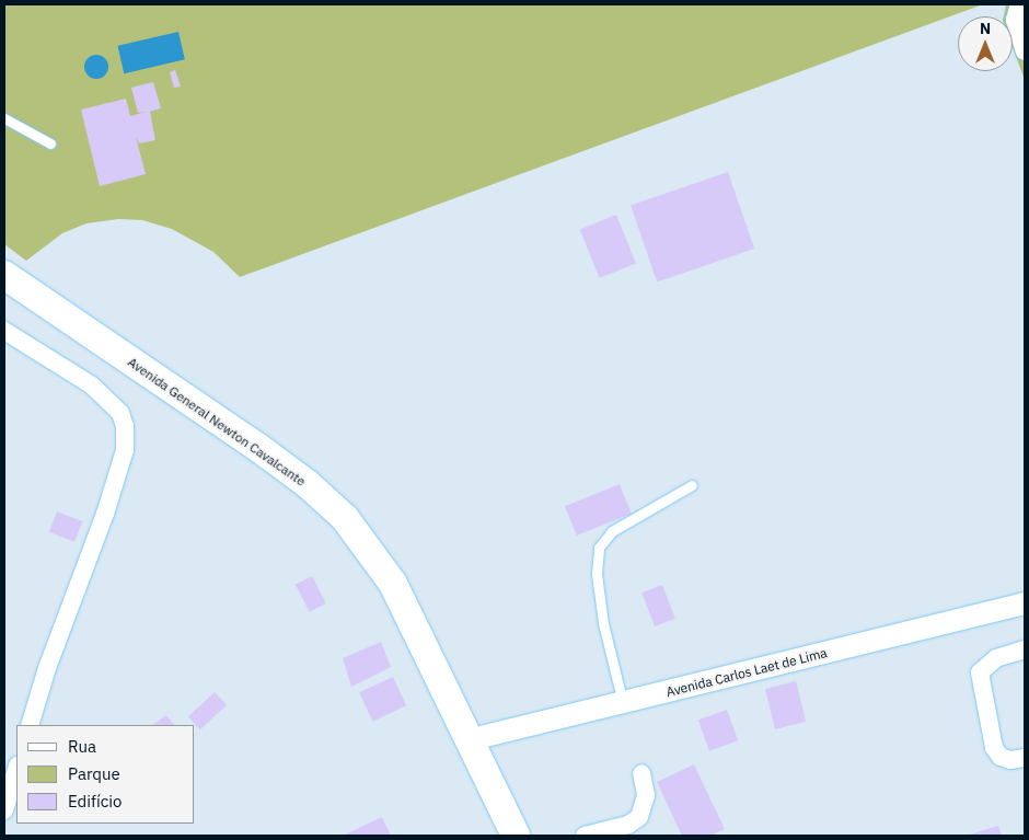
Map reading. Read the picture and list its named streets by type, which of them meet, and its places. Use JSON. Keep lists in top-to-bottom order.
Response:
{
  "streets": {
    "main road": ["Avenida General Newton Cavalcante"],
    "street": ["Avenida Carlos Laet de Lima"]
  },
  "crossings": [
    ["Avenida General Newton Cavalcante", "Avenida Carlos Laet de Lima"]
  ],
  "legend": ["Rua", "Parque", "Edifício"],
  "north": "top"
}
